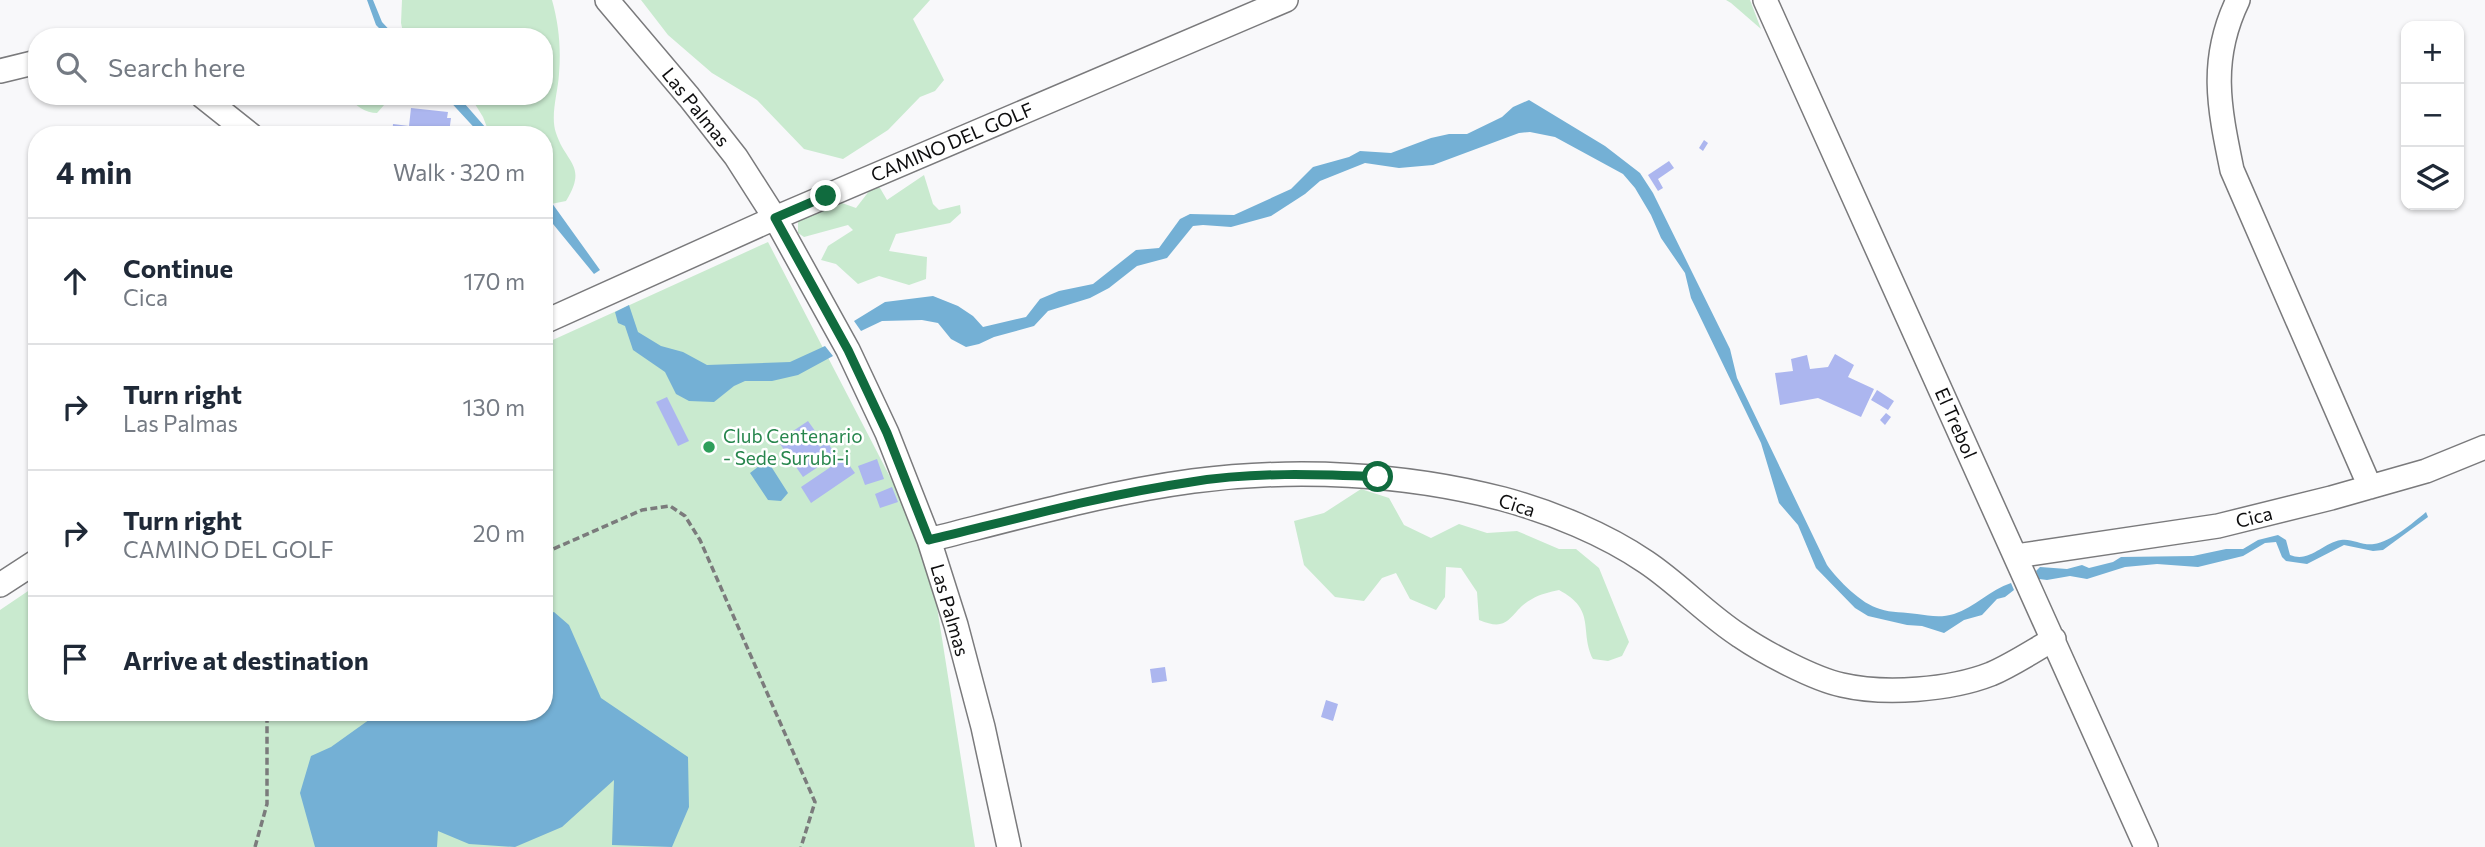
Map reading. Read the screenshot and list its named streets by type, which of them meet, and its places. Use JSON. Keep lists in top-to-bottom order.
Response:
{
  "streets": {
    "street": [
      "Las Palmas",
      "CAMINO DEL GOLF",
      "El Trebol",
      "Cica"
    ]
  },
  "crossings": [
    ["Las Palmas", "CAMINO DEL GOLF"],
    ["Las Palmas", "Cica"],
    ["El Trebol", "Cica"]
  ],
  "places": ["Club Centenario - Sede Surubi-i"],
  "page": {
    "map_buttons": ["+", "−"],
    "search": "Search here",
    "heading": ["4 min", "Walk · 320 m"],
    "list": [
      ["Continue", "Cica", "170 m"],
      ["Turn right", "Las Palmas", "130 m"],
      ["Turn right", "CAMINO DEL GOLF", "20 m"],
      "Arrive at destination"
    ]
  }
}
